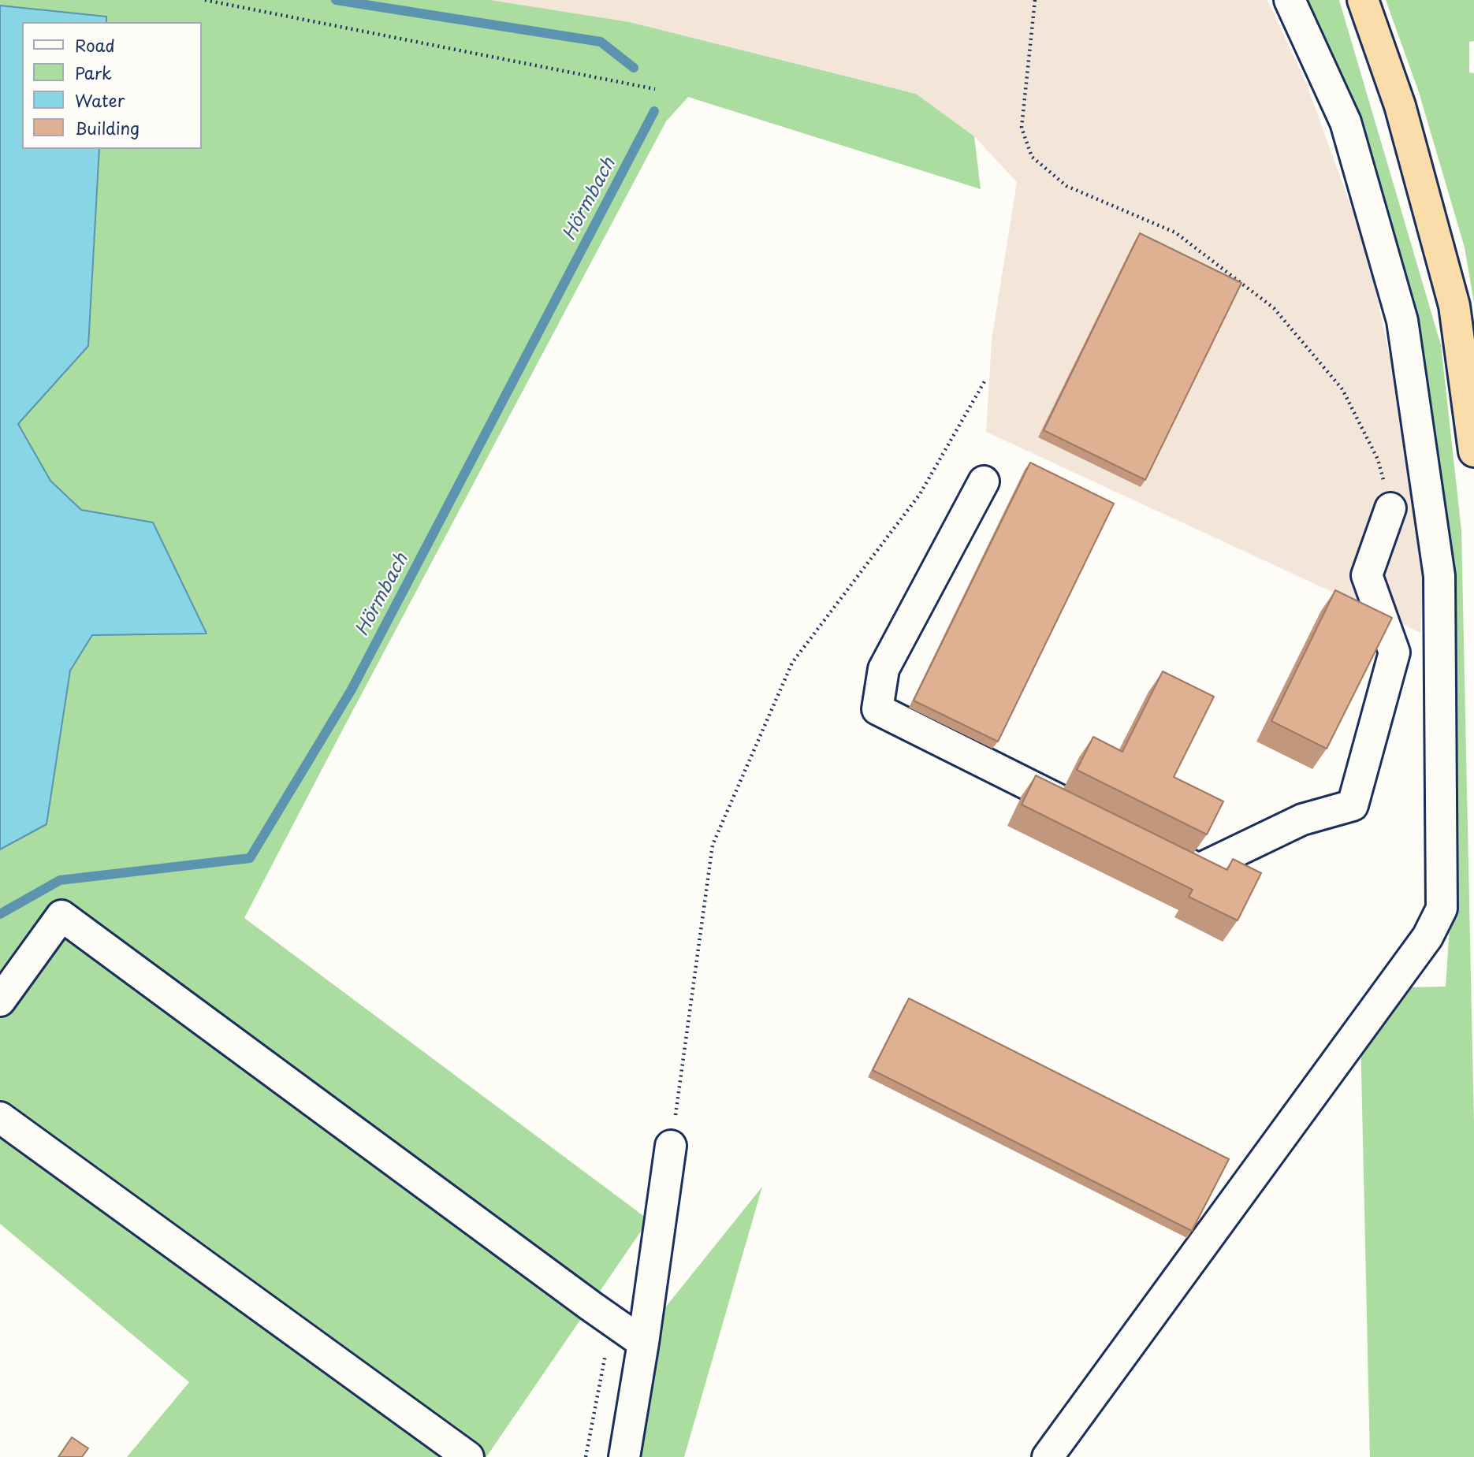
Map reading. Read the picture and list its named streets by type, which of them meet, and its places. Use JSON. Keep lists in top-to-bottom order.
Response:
{
  "water": ["Hörmbach"],
  "legend": [
    "Road",
    "Park",
    "Water",
    "Building"
  ]
}
